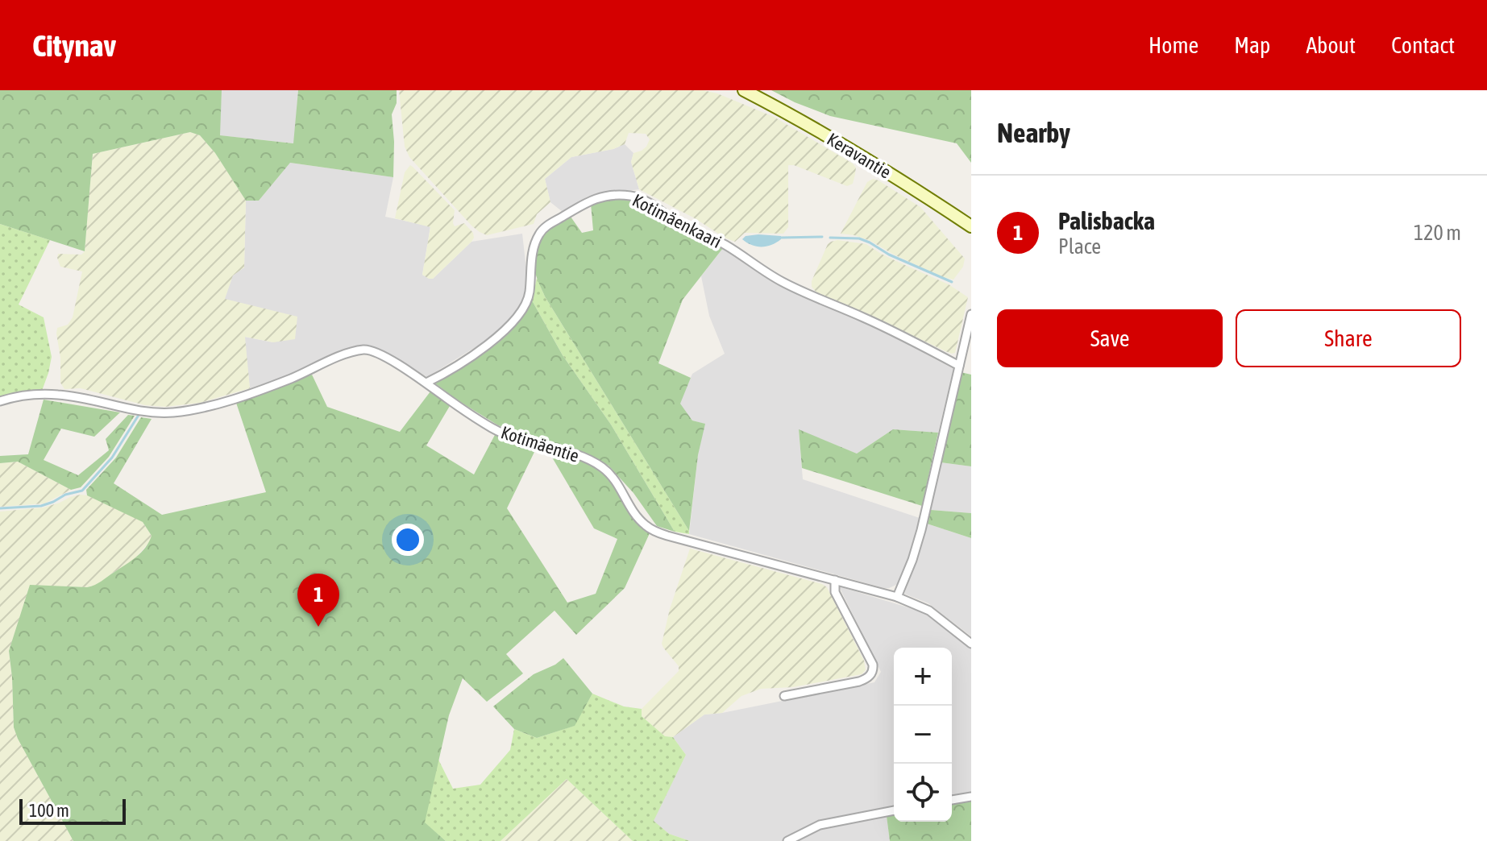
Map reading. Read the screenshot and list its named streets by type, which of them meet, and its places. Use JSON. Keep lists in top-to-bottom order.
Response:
{
  "streets": {
    "main road": ["Keravantie"],
    "street": ["Kotimäenkaari", "Kotimäentie"]
  },
  "crossings": [
    ["Kotimäenkaari", "Kotimäentie"]
  ],
  "scale_bar": "100 m",
  "page": {
    "header": "Citynav",
    "nav": [
      "Home",
      "Map",
      "About",
      "Contact"
    ],
    "heading": "Nearby",
    "list": [
      {
        "mark": "1",
        "name": "Palisbacka",
        "note": "Place",
        "value": "120 m"
      }
    ],
    "buttons": ["Save", "Share"],
    "pins": "1",
    "map_buttons": ["+", "−"],
    "scale": "100 m"
  }
}
